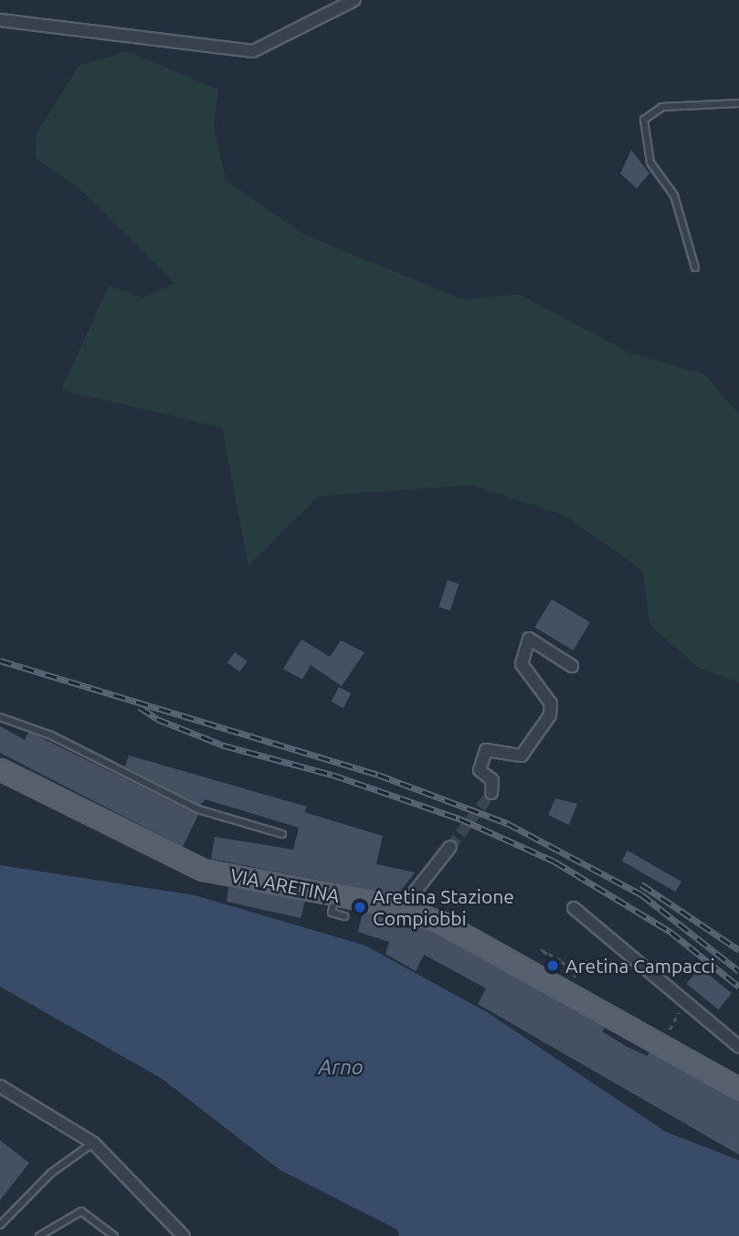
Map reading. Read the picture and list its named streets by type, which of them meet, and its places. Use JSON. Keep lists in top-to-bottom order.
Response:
{
  "streets": {
    "main road": ["VIA ARETINA"]
  },
  "water": ["Arno"],
  "places": ["Aretina Stazione Compiobbi", "Aretina Campacci"]
}
